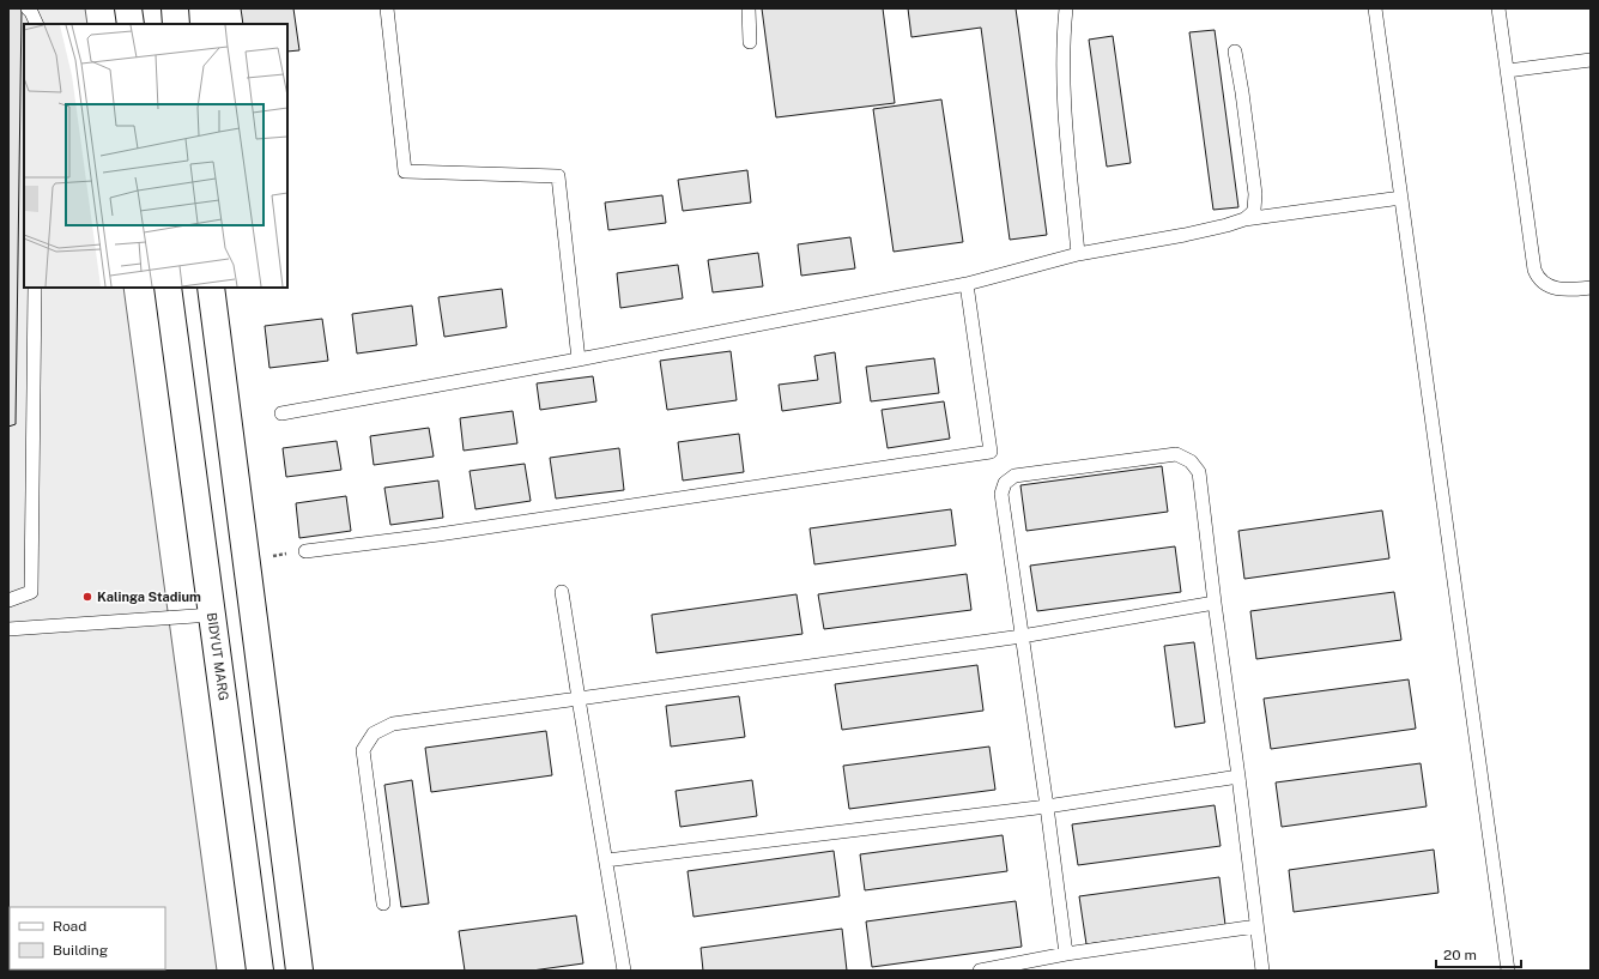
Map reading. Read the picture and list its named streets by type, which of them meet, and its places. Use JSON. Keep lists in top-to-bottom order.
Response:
{
  "streets": {
    "main road": ["BIDYUT MARG"]
  },
  "places": ["Kalinga Stadium"],
  "legend": ["Road", "Building"],
  "scale_bar": "20 m"
}
